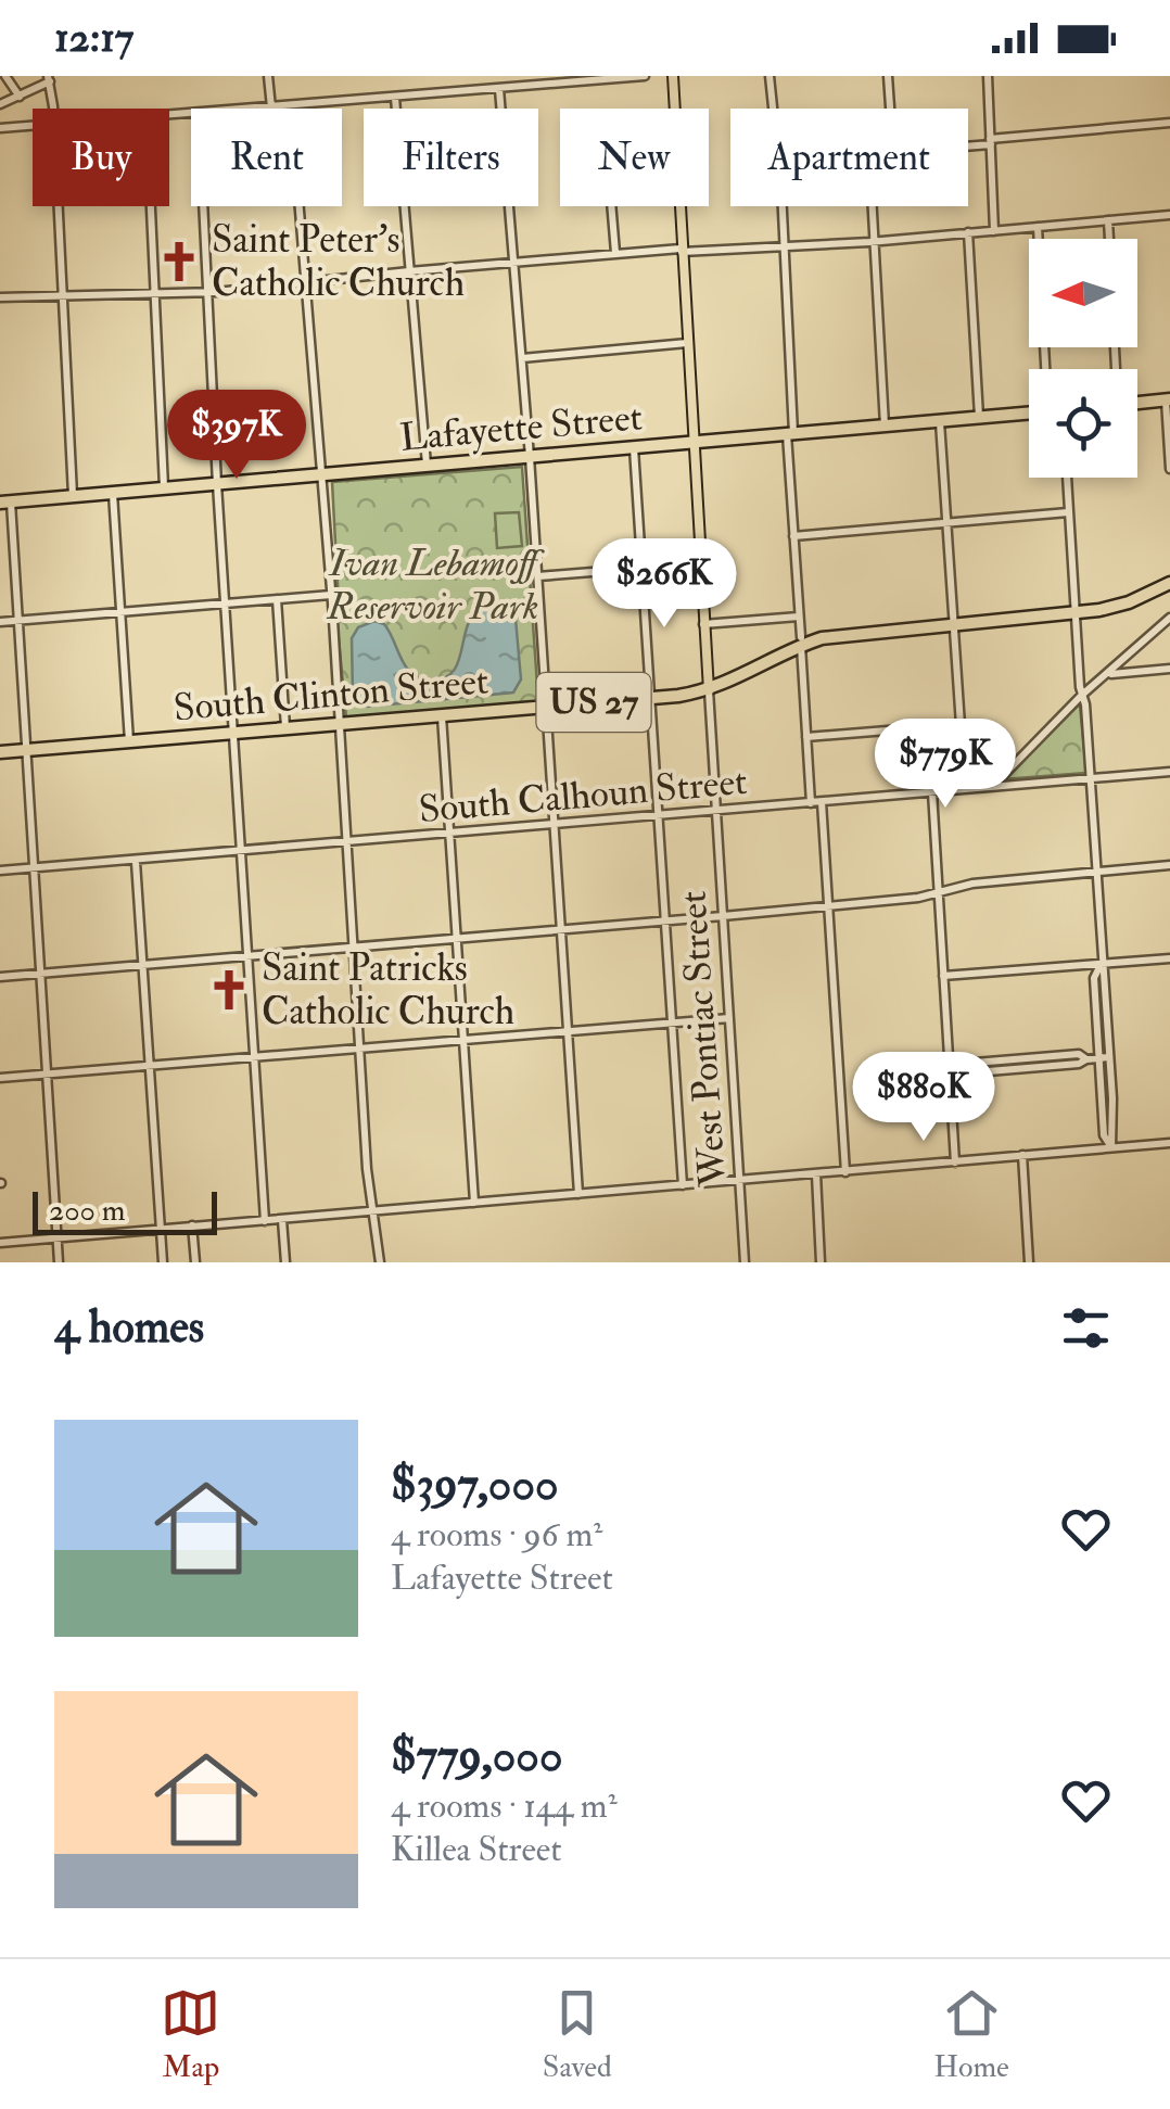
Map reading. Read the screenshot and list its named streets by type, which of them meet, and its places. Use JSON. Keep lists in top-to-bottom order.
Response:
{
  "streets": {
    "highway": ["Lafayette Street", "South Clinton Street", "US 27"],
    "street": ["South Calhoun Street", "West Pontiac Street"]
  },
  "crossings": [
    ["South Clinton Street", "West Pontiac Street"],
    ["South Calhoun Street", "West Pontiac Street"]
  ],
  "parks": ["Ivan Lebamoff Reservoir Park"],
  "places": {
    "church": ["Saint Peter's Catholic Church", "Saint Patricks Catholic Church"]
  },
  "scale_bar": "200 m",
  "north": "left",
  "page": {
    "status": "12:17",
    "chip": [
      "Buy",
      "Rent",
      "Filters",
      "New",
      "Apartment"
    ],
    "price": [
      "$397K",
      "$266K",
      "$779K",
      "$880K"
    ],
    "scale": "200 m",
    "heading": "4 homes",
    "list": [
      {
        "name": "$397,000",
        "note": "4 rooms · 96 m² · Lafayette Street"
      },
      {
        "name": "$779,000",
        "note": "4 rooms · 144 m² · Killea Street"
      }
    ],
    "tabs": ["Map", "Saved", "Home"]
  }
}
